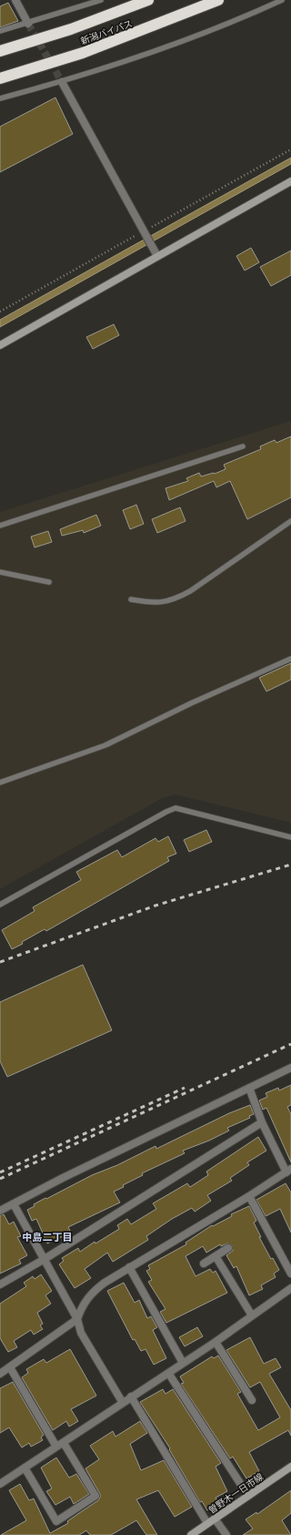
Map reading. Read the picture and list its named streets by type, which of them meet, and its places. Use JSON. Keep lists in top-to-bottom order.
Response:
{
  "streets": {
    "highway": ["新潟バイパス"],
    "street": ["曽野木一日市線"]
  },
  "districts": ["中島二丁目"]
}
